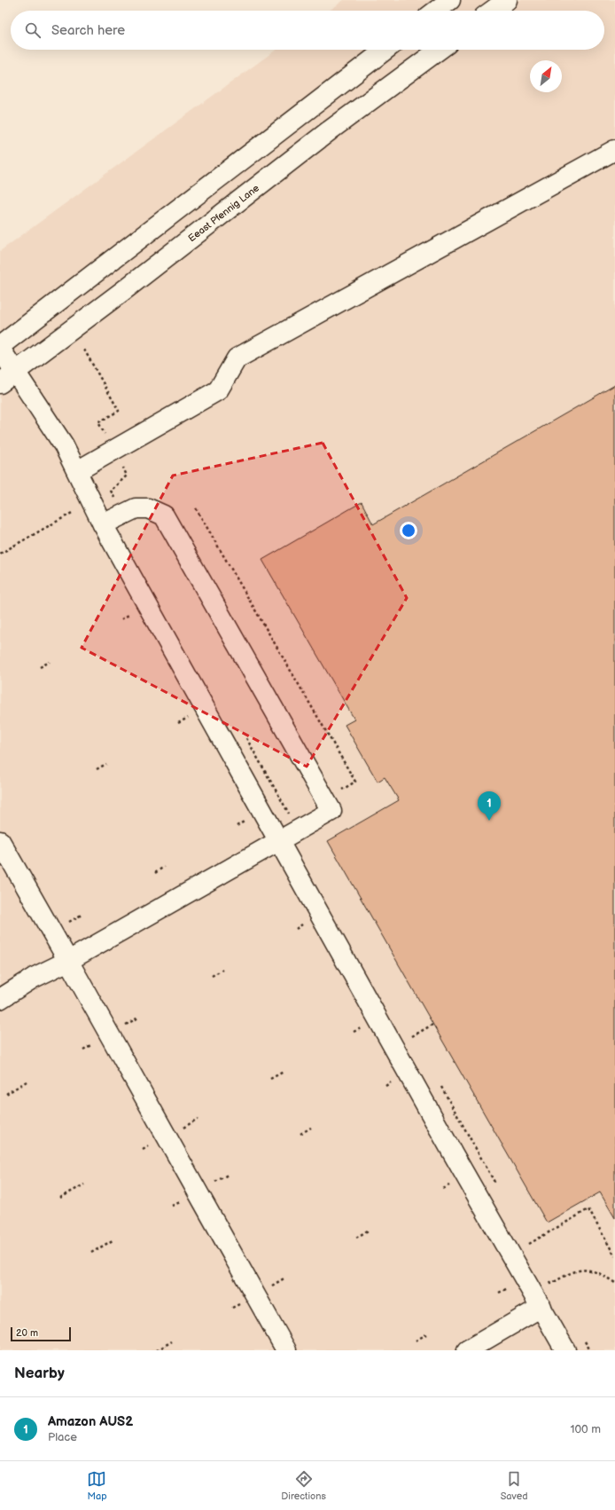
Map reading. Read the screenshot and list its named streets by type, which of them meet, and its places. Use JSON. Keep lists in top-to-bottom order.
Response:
{
  "streets": {
    "lane": ["Eeast Pfennig Lane"]
  },
  "scale_bar": "20 m",
  "north": "top right",
  "page": {
    "search": "Search here",
    "pins": "1",
    "scale": "20 m",
    "heading": "Nearby",
    "list": [
      {
        "mark": "1",
        "name": "Amazon AUS2",
        "note": "Place",
        "value": "100 m"
      }
    ],
    "nav": ["Map", "Directions", "Saved"]
  }
}
